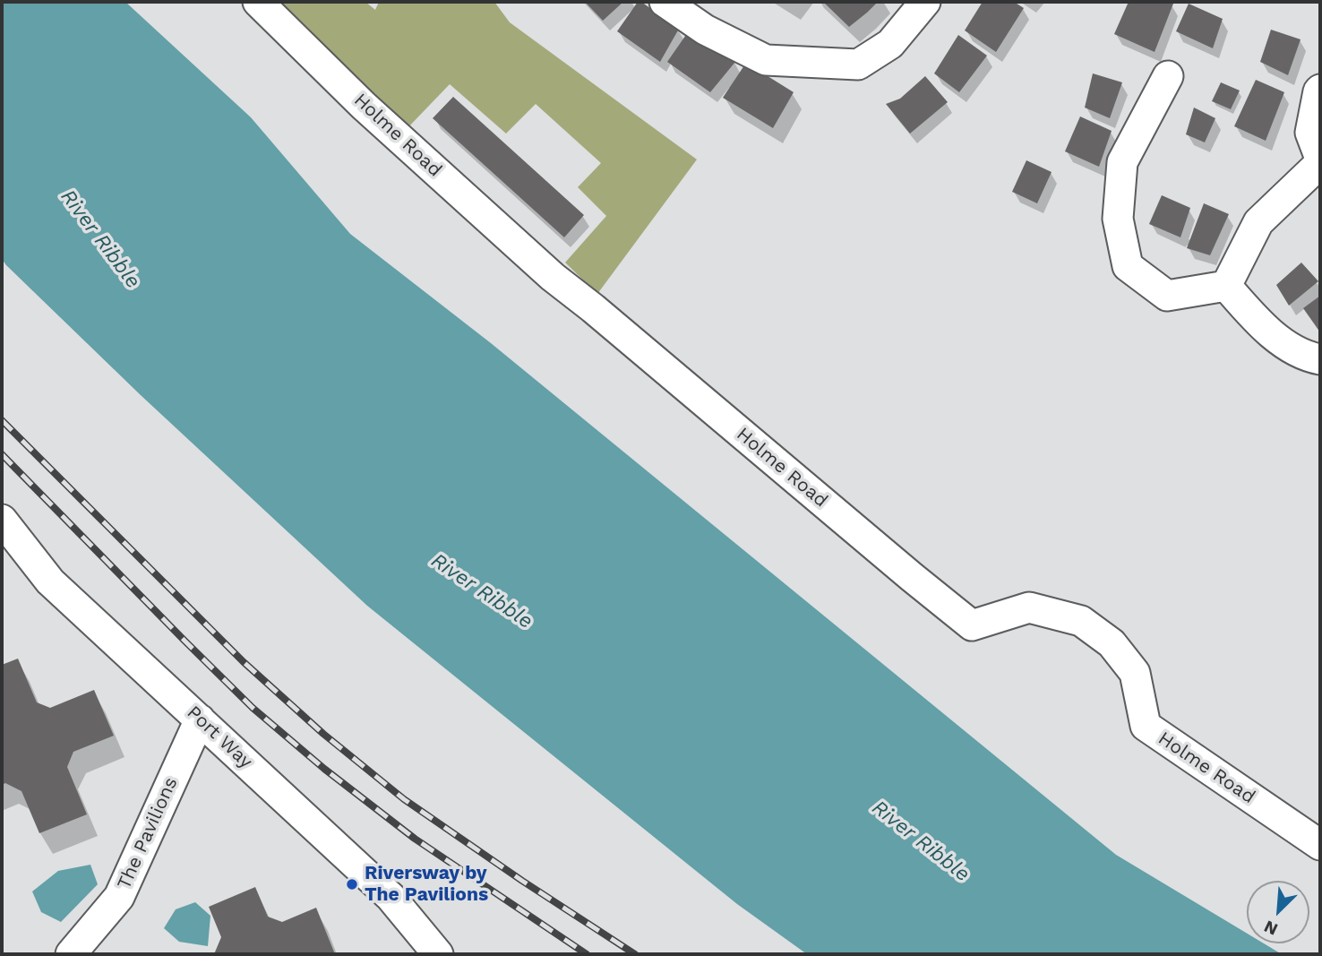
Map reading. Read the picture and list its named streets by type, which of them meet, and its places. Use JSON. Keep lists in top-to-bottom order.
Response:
{
  "streets": {
    "street": ["Holme Road", "Port Way", "The Pavilions"]
  },
  "crossings": [
    ["Port Way", "The Pavilions"]
  ],
  "water": ["River Ribble"],
  "places": ["Riversway by The Pavilions"],
  "north": "bottom left"
}
